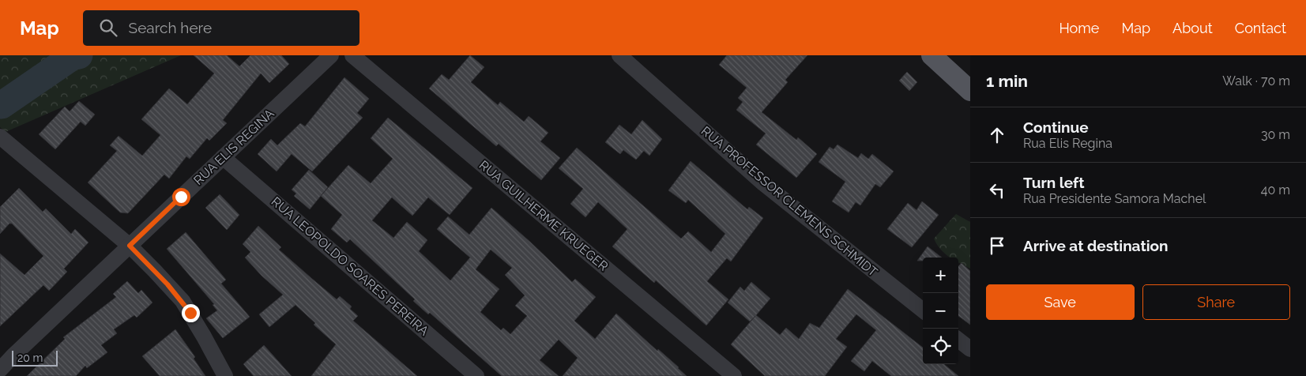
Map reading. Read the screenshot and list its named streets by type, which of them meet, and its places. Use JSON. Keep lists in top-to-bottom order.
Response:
{
  "streets": {
    "street": [
      "RUA ELIS REGINA",
      "RUA PROFESSOR CLEMENS SCHMIDT",
      "RUA GUILHERME KRUEGER",
      "RUA LEOPOLDO SOARES PEREIRA"
    ]
  },
  "crossings": [
    ["RUA ELIS REGINA", "RUA LEOPOLDO SOARES PEREIRA"]
  ],
  "scale_bar": "20 m",
  "page": {
    "header": "Map",
    "search": "Search here",
    "nav": [
      "Home",
      "Map",
      "About",
      "Contact"
    ],
    "heading": ["1 min", "Walk · 70 m"],
    "list": [
      ["Continue", "Rua Elis Regina", "30 m"],
      ["Turn left", "Rua Presidente Samora Machel", "40 m"],
      "Arrive at destination"
    ],
    "map_buttons": ["+", "−"],
    "buttons": ["Save", "Share"],
    "scale": "20 m"
  }
}
